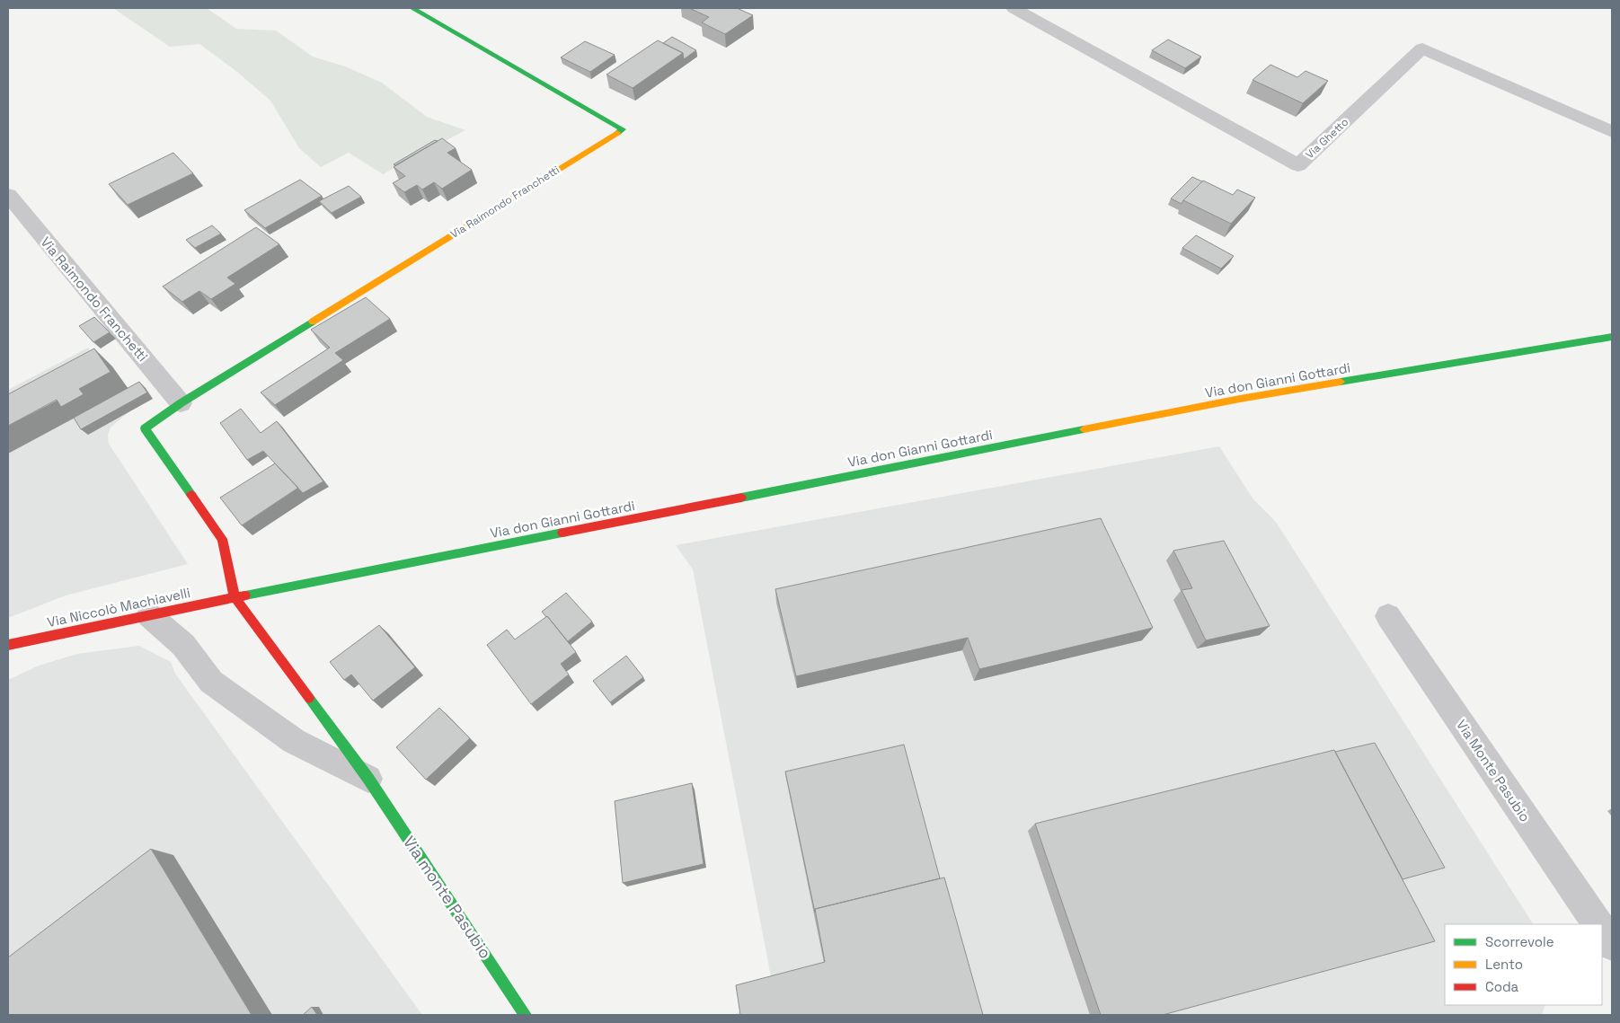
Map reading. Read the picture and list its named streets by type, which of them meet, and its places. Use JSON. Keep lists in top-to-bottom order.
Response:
{
  "streets": {
    "street": [
      "Via Ghetto",
      "Via Raimondo Franchetti",
      "Via don Gianni Gottardi",
      "Via Niccolò Machiavelli",
      "Via Monte Pasubio",
      "Via monte Pasubio"
    ]
  },
  "crossings": [
    ["Via Raimondo Franchetti", "Via don Gianni Gottardi"],
    ["Via Raimondo Franchetti", "Via Niccolò Machiavelli"],
    ["Via Raimondo Franchetti", "Via monte Pasubio"],
    ["Via don Gianni Gottardi", "Via Niccolò Machiavelli"],
    ["Via don Gianni Gottardi", "Via monte Pasubio"],
    ["Via Niccolò Machiavelli", "Via monte Pasubio"]
  ],
  "legend": ["Scorrevole", "Lento", "Coda"]
}
